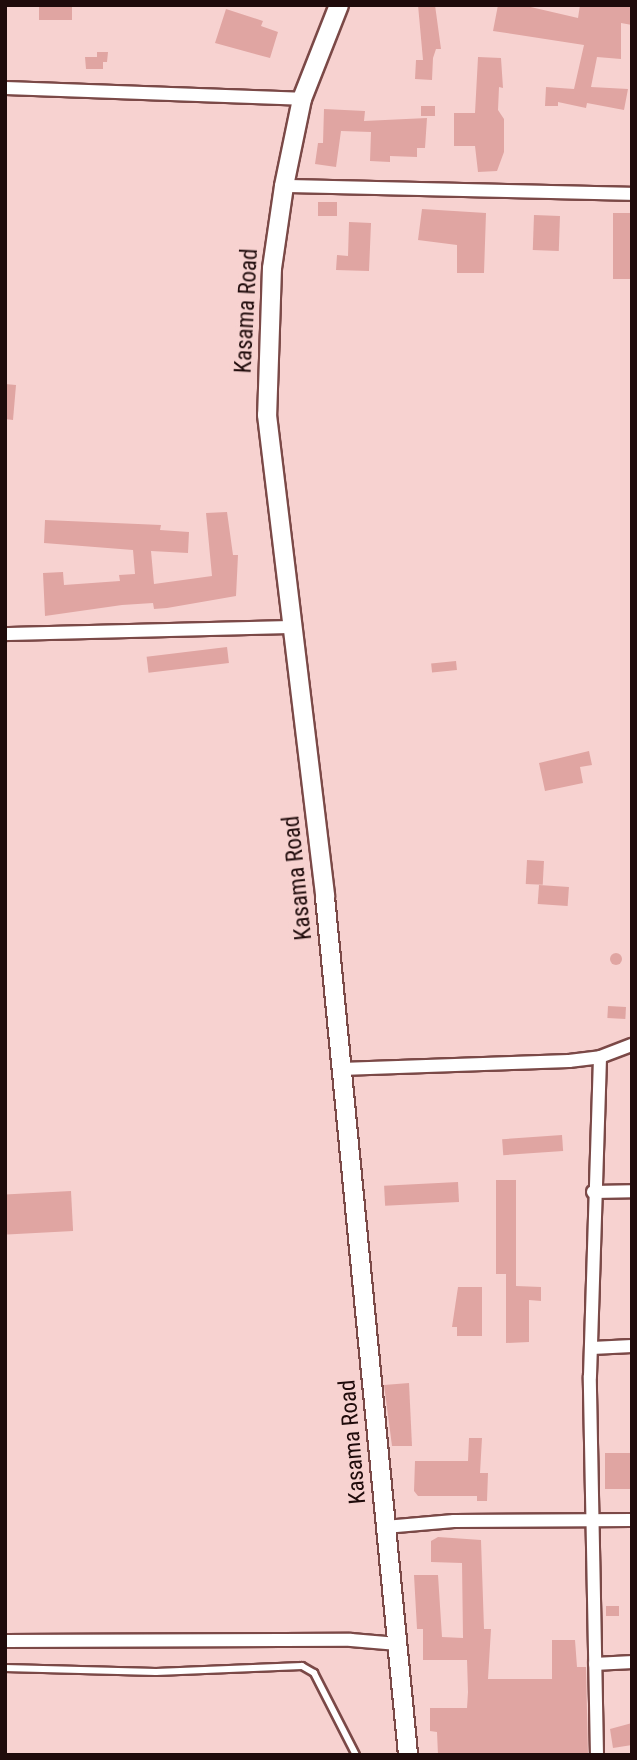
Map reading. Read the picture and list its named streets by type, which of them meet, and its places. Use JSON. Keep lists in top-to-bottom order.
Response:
{
  "streets": {
    "street": ["Kasama Road"]
  }
}
